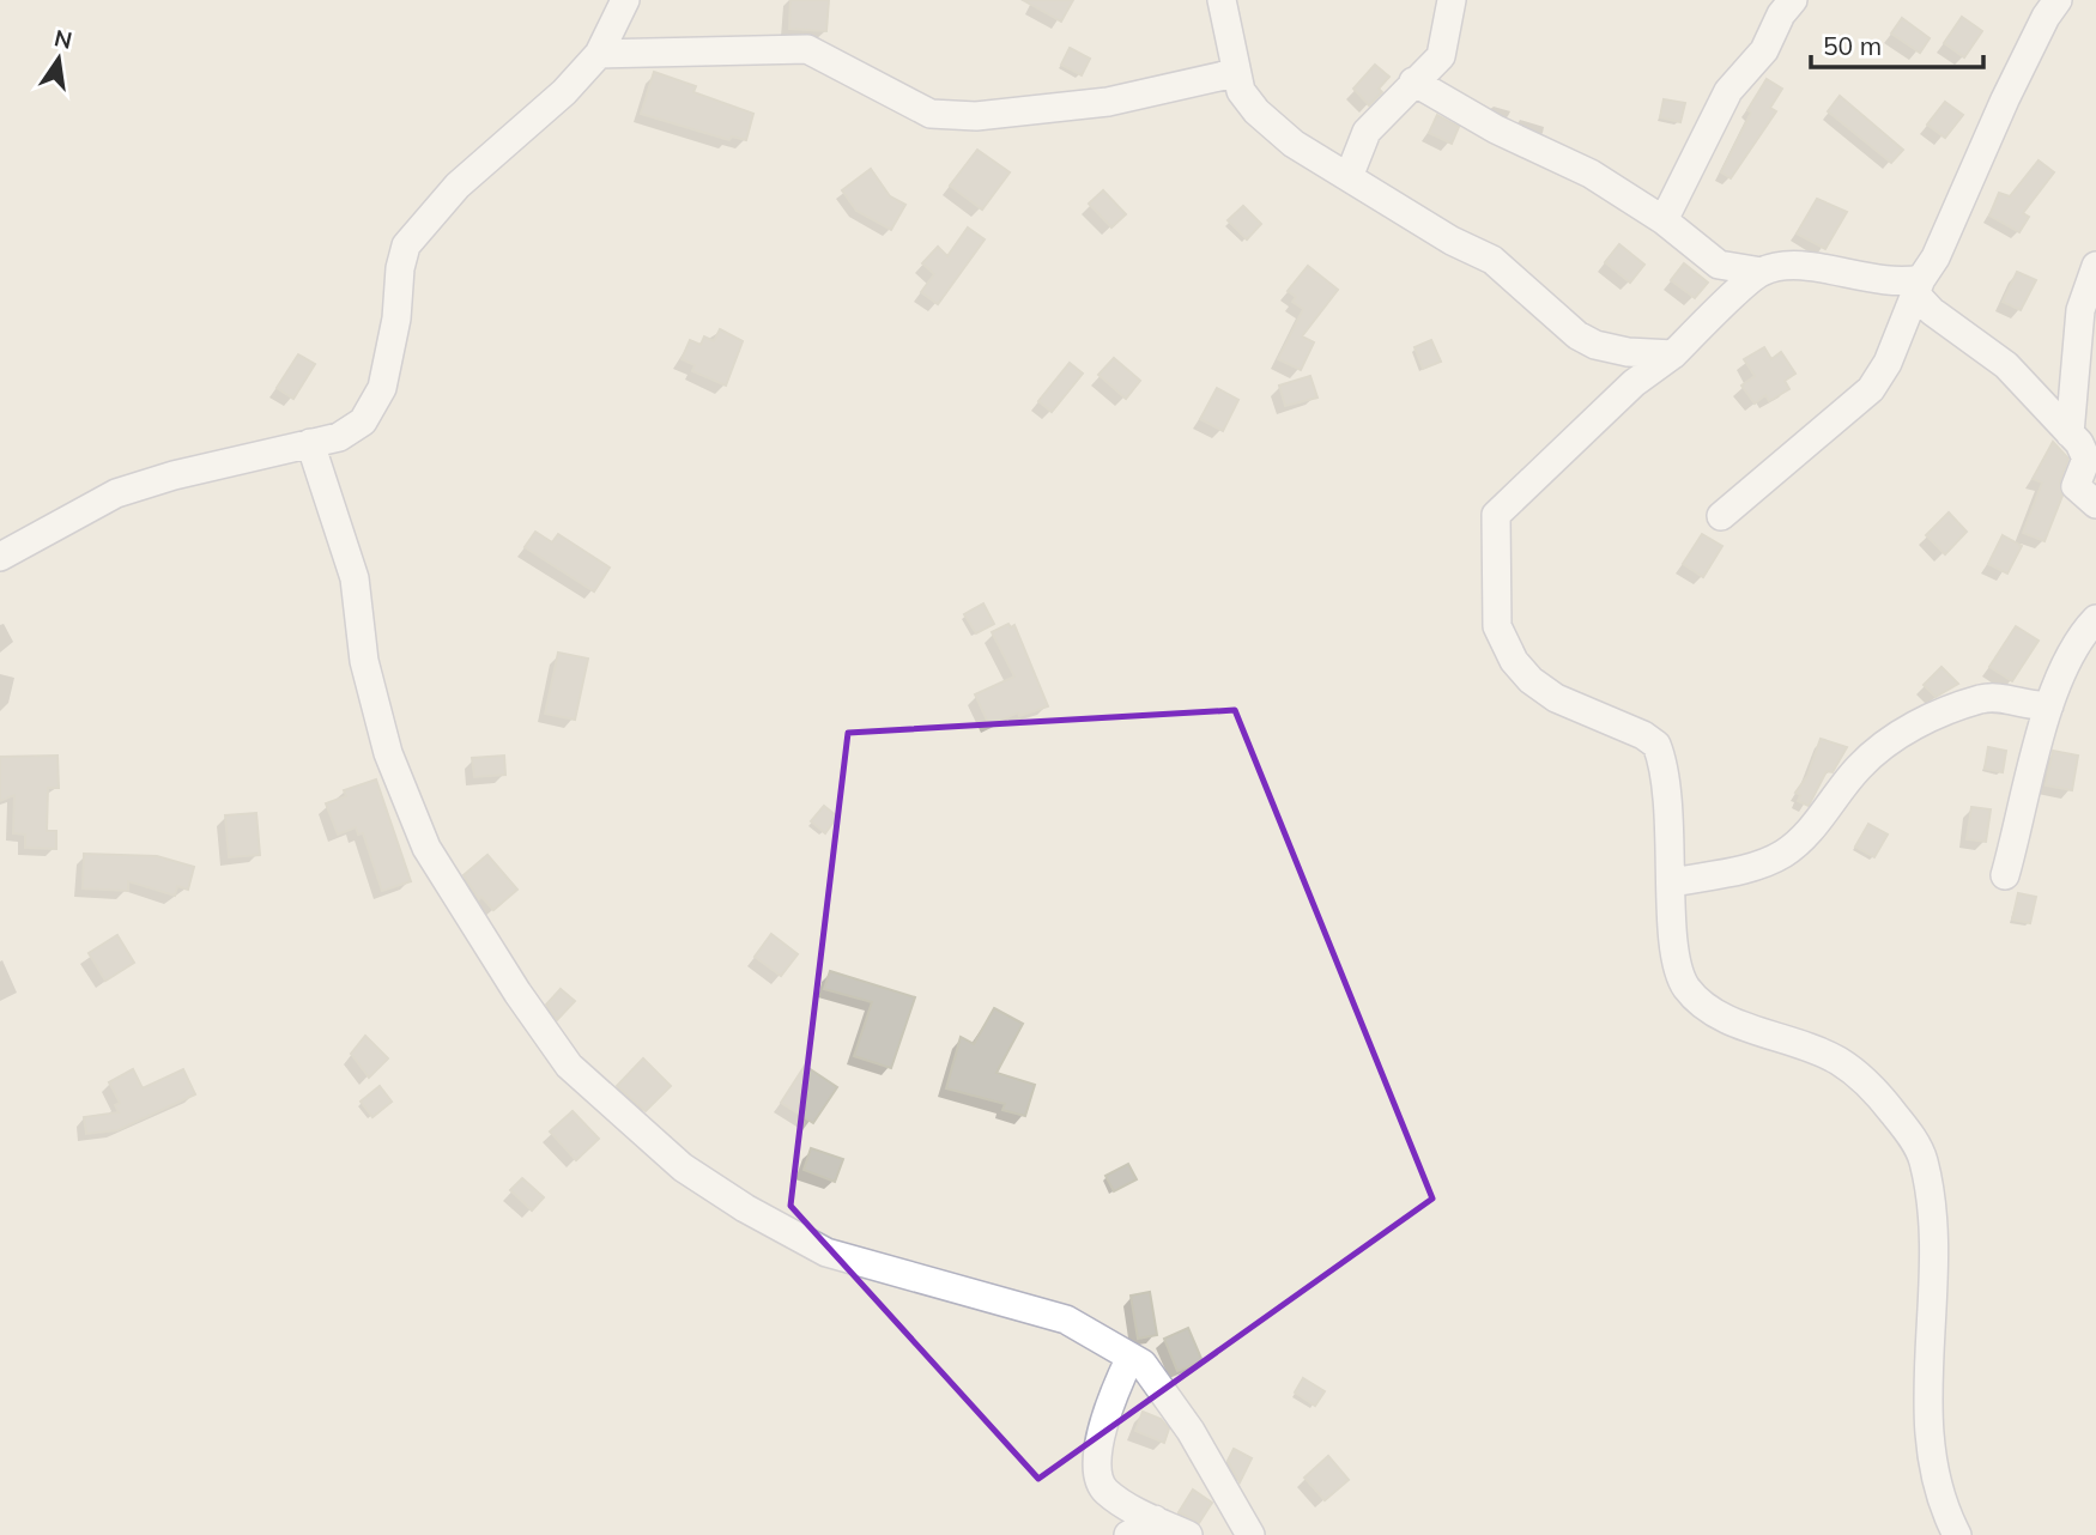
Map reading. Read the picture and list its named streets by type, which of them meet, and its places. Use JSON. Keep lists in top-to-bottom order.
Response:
{
  "scale_bar": "50 m",
  "north": "top"
}
